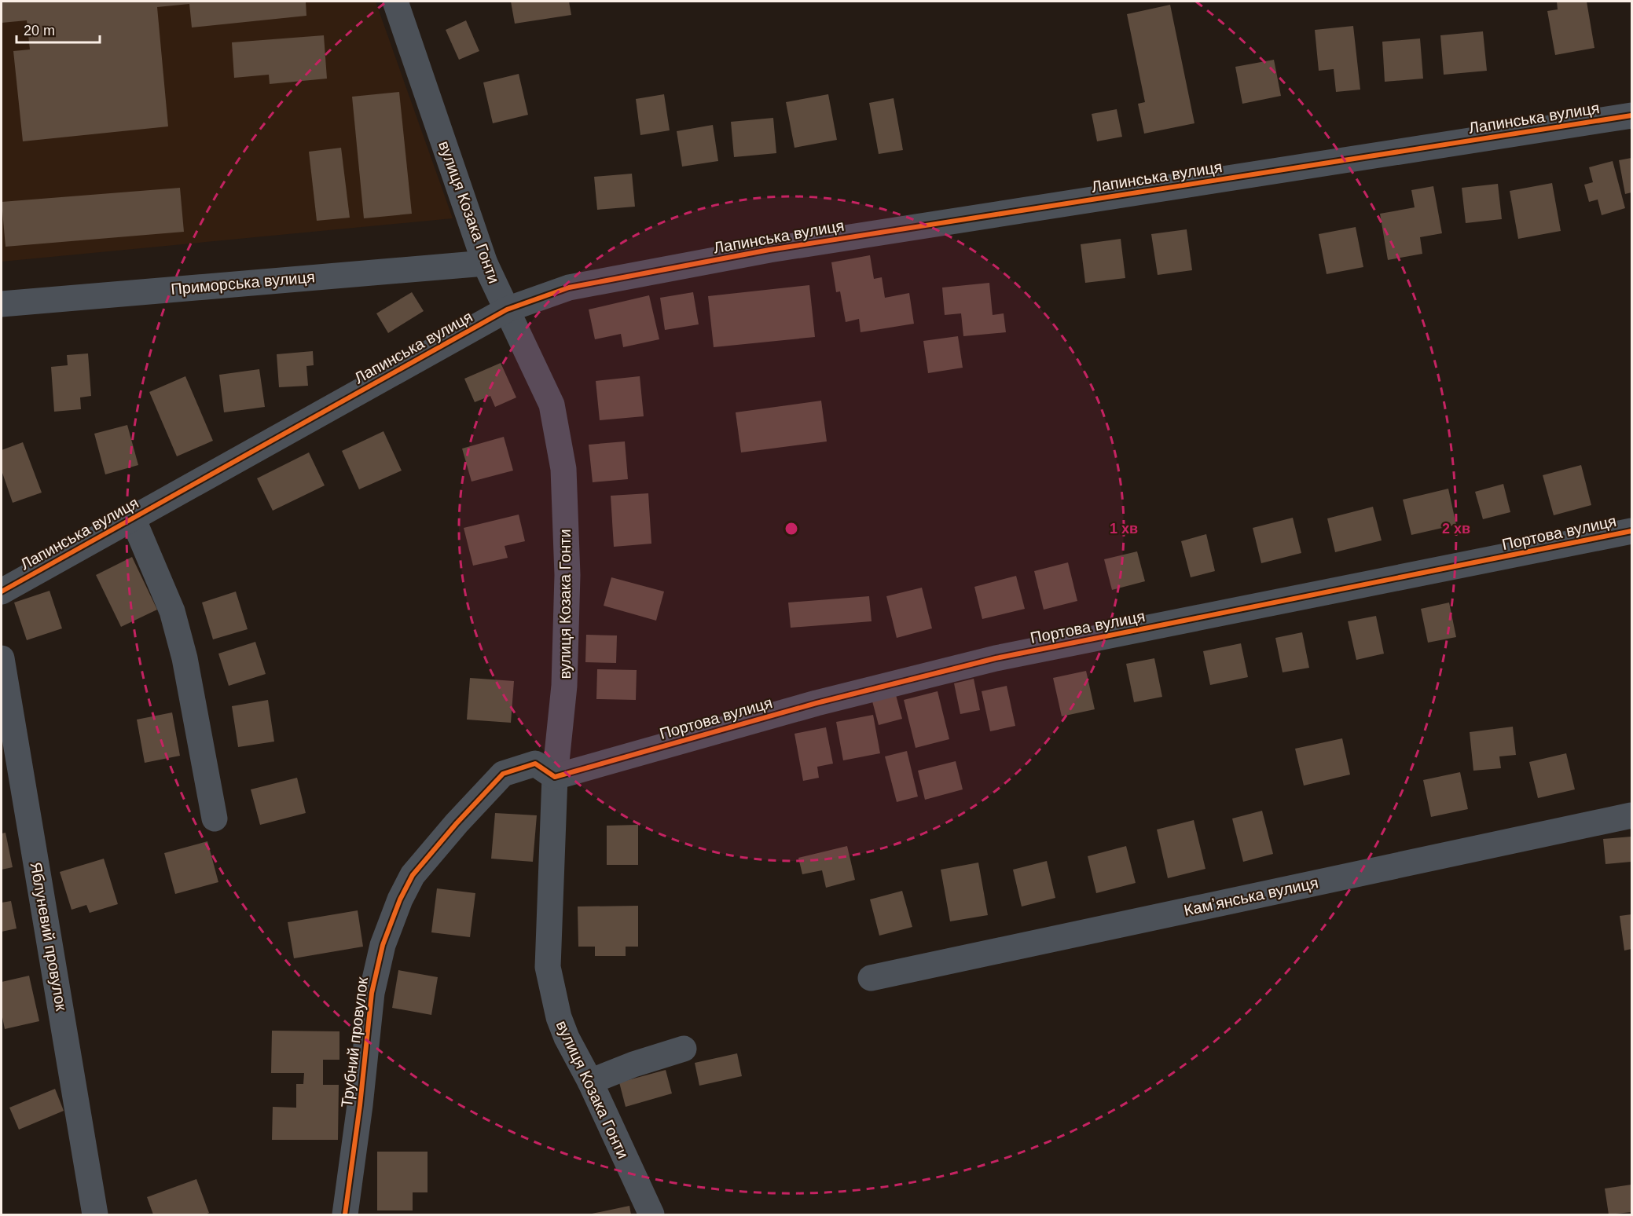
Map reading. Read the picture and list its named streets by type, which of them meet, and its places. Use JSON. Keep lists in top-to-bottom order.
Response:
{
  "streets": {
    "street": [
      "Лапинська вулиця",
      "вулиця Козака Гонти",
      "Приморська вулиця",
      "Портова вулиця",
      "Камʼянська вулиця",
      "Яблуневий провулок",
      "Трубний провулок"
    ]
  },
  "crossings": [
    ["Лапинська вулиця", "вулиця Козака Гонти"],
    ["вулиця Козака Гонти", "Приморська вулиця"],
    ["вулиця Козака Гонти", "Портова вулиця"],
    ["вулиця Козака Гонти", "Трубний провулок"],
    ["Портова вулиця", "Трубний провулок"]
  ],
  "scale_bar": "20 m",
  "rings": ["1 хв", "2 хв"]
}
